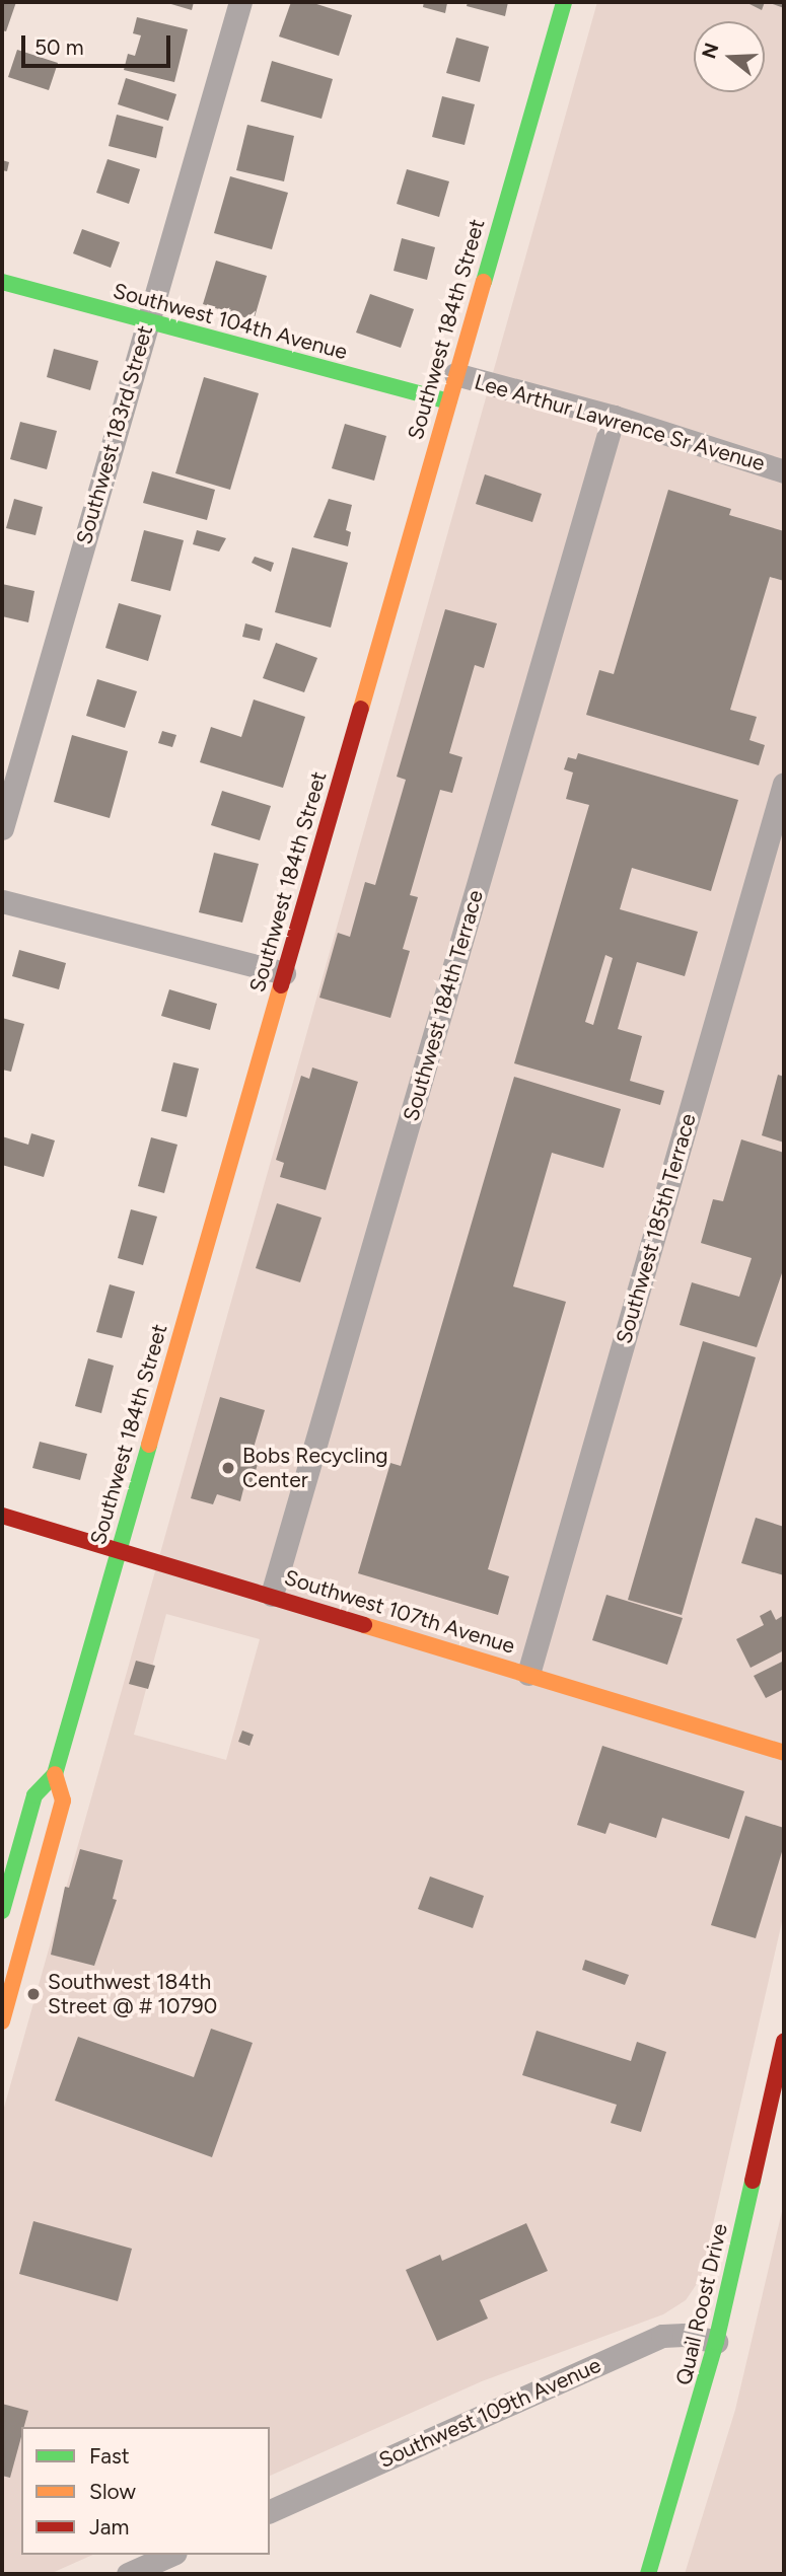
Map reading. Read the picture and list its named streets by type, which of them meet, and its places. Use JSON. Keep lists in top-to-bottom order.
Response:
{
  "streets": {
    "main road": [
      "Southwest 104th Avenue",
      "Southwest 184th Street",
      "Southwest 107th Avenue",
      "Quail Roost Drive"
    ],
    "street": [
      "Lee Arthur Lawrence Sr Avenue",
      "Southwest 183rd Street",
      "Southwest 184th Terrace",
      "Southwest 185th Terrace",
      "Southwest 109th Avenue"
    ]
  },
  "crossings": [
    ["Southwest 104th Avenue", "Southwest 184th Street"],
    ["Southwest 104th Avenue", "Southwest 183rd Street"],
    ["Southwest 184th Street", "Lee Arthur Lawrence Sr Avenue"],
    ["Southwest 184th Street", "Southwest 107th Avenue"],
    ["Lee Arthur Lawrence Sr Avenue", "Southwest 184th Terrace"],
    ["Southwest 184th Terrace", "Southwest 107th Avenue"],
    ["Southwest 185th Terrace", "Southwest 107th Avenue"],
    ["Quail Roost Drive", "Southwest 109th Avenue"]
  ],
  "places": ["Bobs Recycling Center", "Southwest 184th Street @ # 10790"],
  "legend": ["Fast", "Slow", "Jam"],
  "scale_bar": "50 m",
  "north": "left"
}
